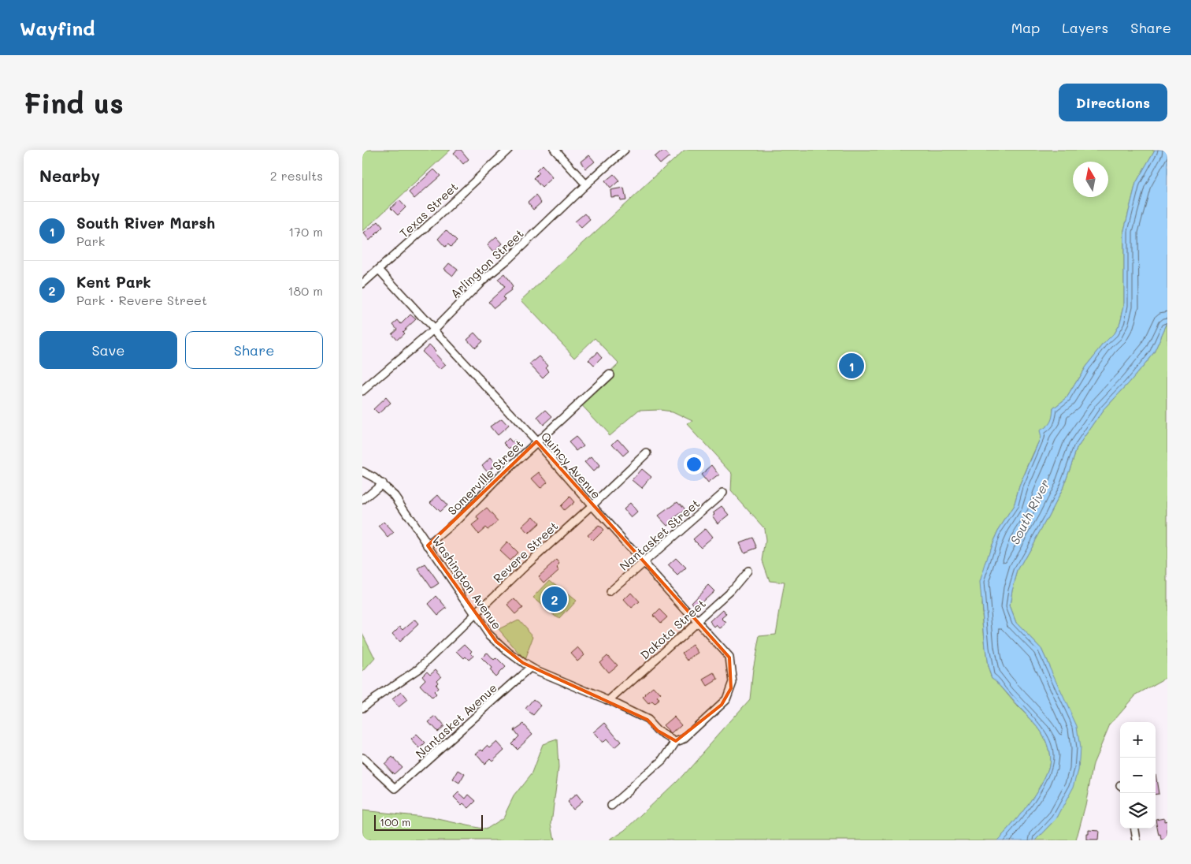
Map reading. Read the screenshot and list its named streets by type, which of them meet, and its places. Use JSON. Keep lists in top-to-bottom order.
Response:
{
  "streets": {
    "street": [
      "Texas Street",
      "Arlington Street",
      "Quincy Avenue",
      "Somerville Street",
      "Nantasket Street",
      "Revere Street",
      "Washington Avenue",
      "Dakota Street",
      "Nantasket Avenue"
    ]
  },
  "crossings": [
    ["Texas Street", "Quincy Avenue"],
    ["Arlington Street", "Quincy Avenue"],
    ["Quincy Avenue", "Somerville Street"],
    ["Quincy Avenue", "Nantasket Street"],
    ["Quincy Avenue", "Revere Street"],
    ["Quincy Avenue", "Washington Avenue"],
    ["Quincy Avenue", "Dakota Street"],
    ["Somerville Street", "Washington Avenue"],
    ["Revere Street", "Washington Avenue"],
    ["Washington Avenue", "Dakota Street"],
    ["Washington Avenue", "Nantasket Avenue"]
  ],
  "water": ["South River"],
  "scale_bar": "100 m",
  "north": "top",
  "page": {
    "header": "Wayfind",
    "nav": ["Map", "Layers", "Share"],
    "buttons": [
      "Directions",
      ["Save", "Share"]
    ],
    "title": "Find us",
    "heading": ["Nearby", "2 results"],
    "list": [
      {
        "mark": "1",
        "name": "South River Marsh",
        "note": "Park",
        "value": "170 m"
      },
      {
        "mark": "2",
        "name": "Kent Park",
        "note": "Park · Revere Street",
        "value": "180 m"
      }
    ],
    "pins": ["1", "2"],
    "map_buttons": ["+", "−"],
    "scale": "100 m"
  }
}
